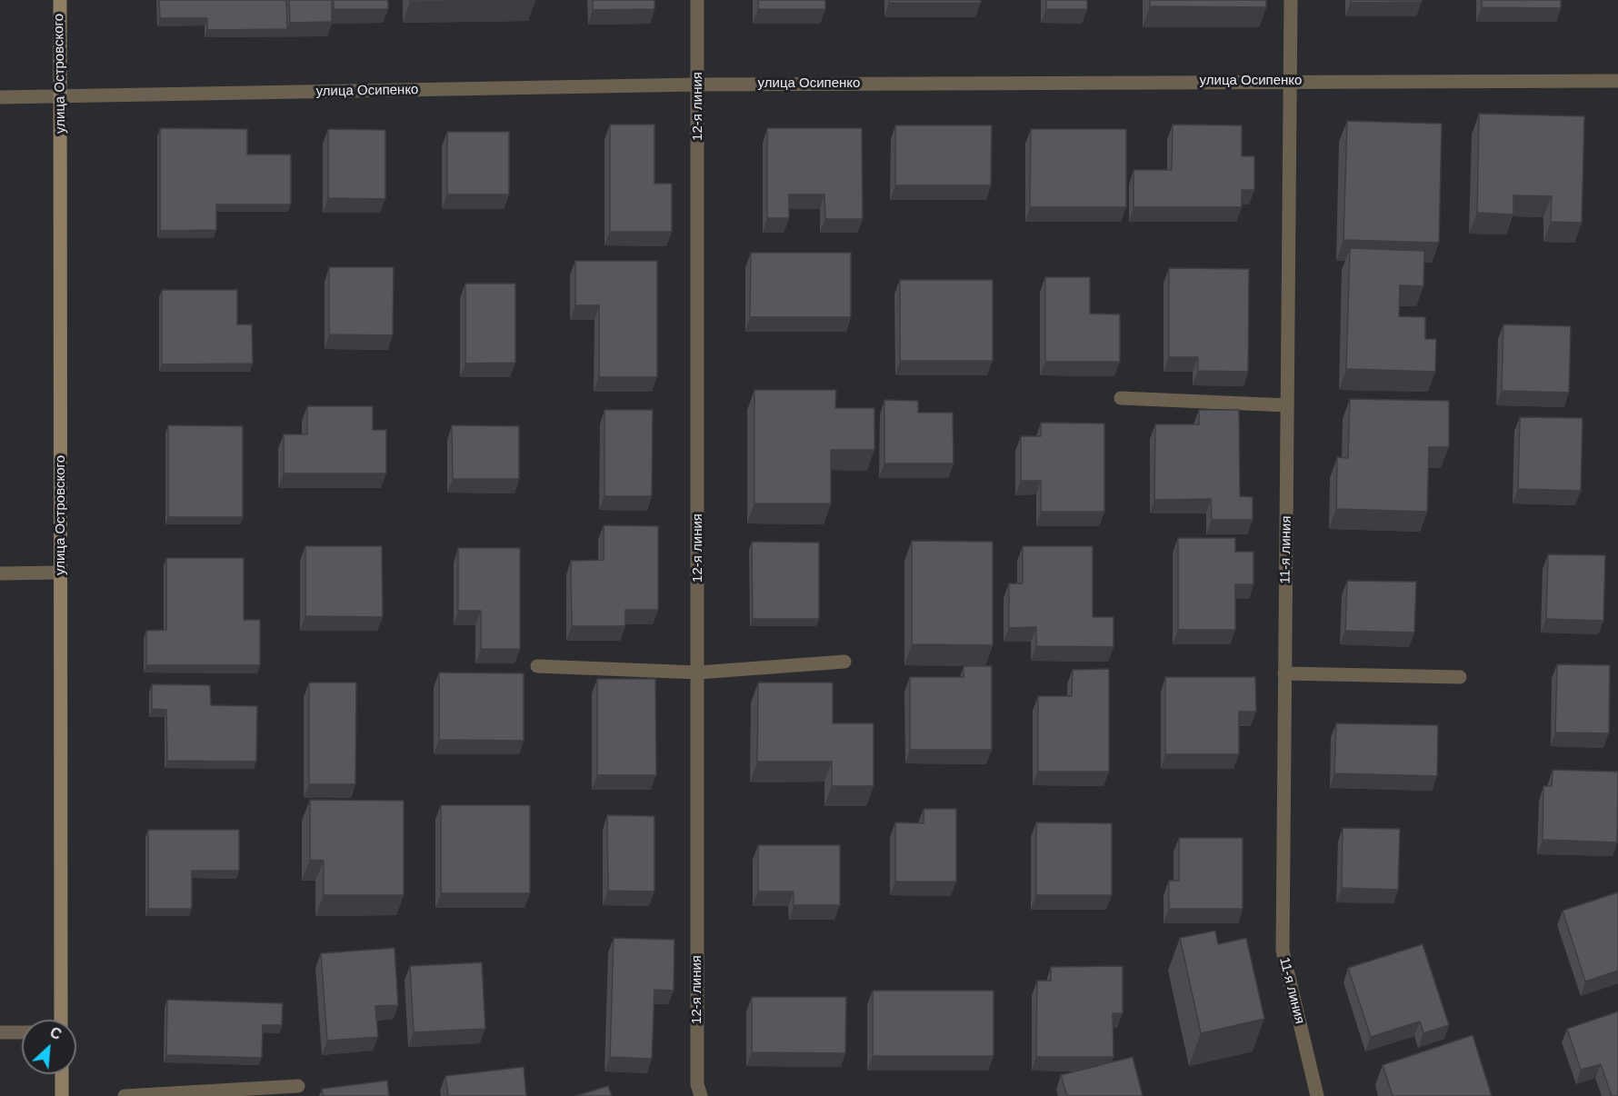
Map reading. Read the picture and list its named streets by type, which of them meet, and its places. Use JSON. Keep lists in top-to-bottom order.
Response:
{
  "streets": {
    "street": [
      "улица Островского",
      "улица Осипенко",
      "12-я линия",
      "11-я линия"
    ]
  },
  "crossings": [
    ["улица Островского", "улица Осипенко"],
    ["улица Осипенко", "12-я линия"],
    ["улица Осипенко", "11-я линия"]
  ],
  "north": "top right"
}
